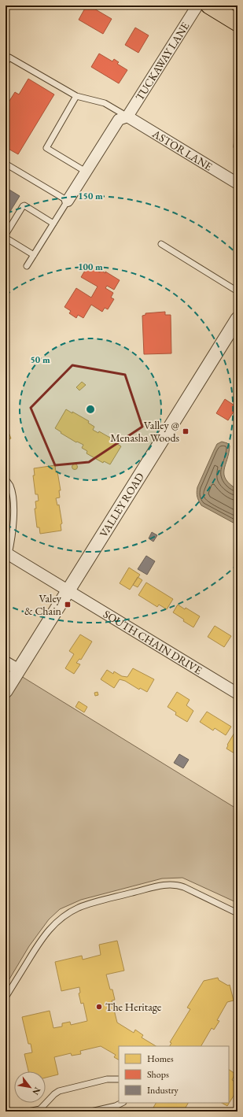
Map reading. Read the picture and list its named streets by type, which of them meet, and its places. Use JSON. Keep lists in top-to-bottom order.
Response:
{
  "streets": {
    "street": [
      "TUCKAWAY LANE",
      "ASTOR LANE",
      "VALLEY ROAD",
      "SOUTH CHAIN DRIVE"
    ]
  },
  "crossings": [
    ["TUCKAWAY LANE", "ASTOR LANE"],
    ["VALLEY ROAD", "SOUTH CHAIN DRIVE"]
  ],
  "places": {
    "transit": ["Valley @ Menasha Woods", "Valey & Chain"],
    "other": ["The Heritage"]
  },
  "legend": ["Homes", "Shops", "Industry"],
  "north": "bottom right",
  "rings": ["150 m", "100 m", "50 m"]
}
